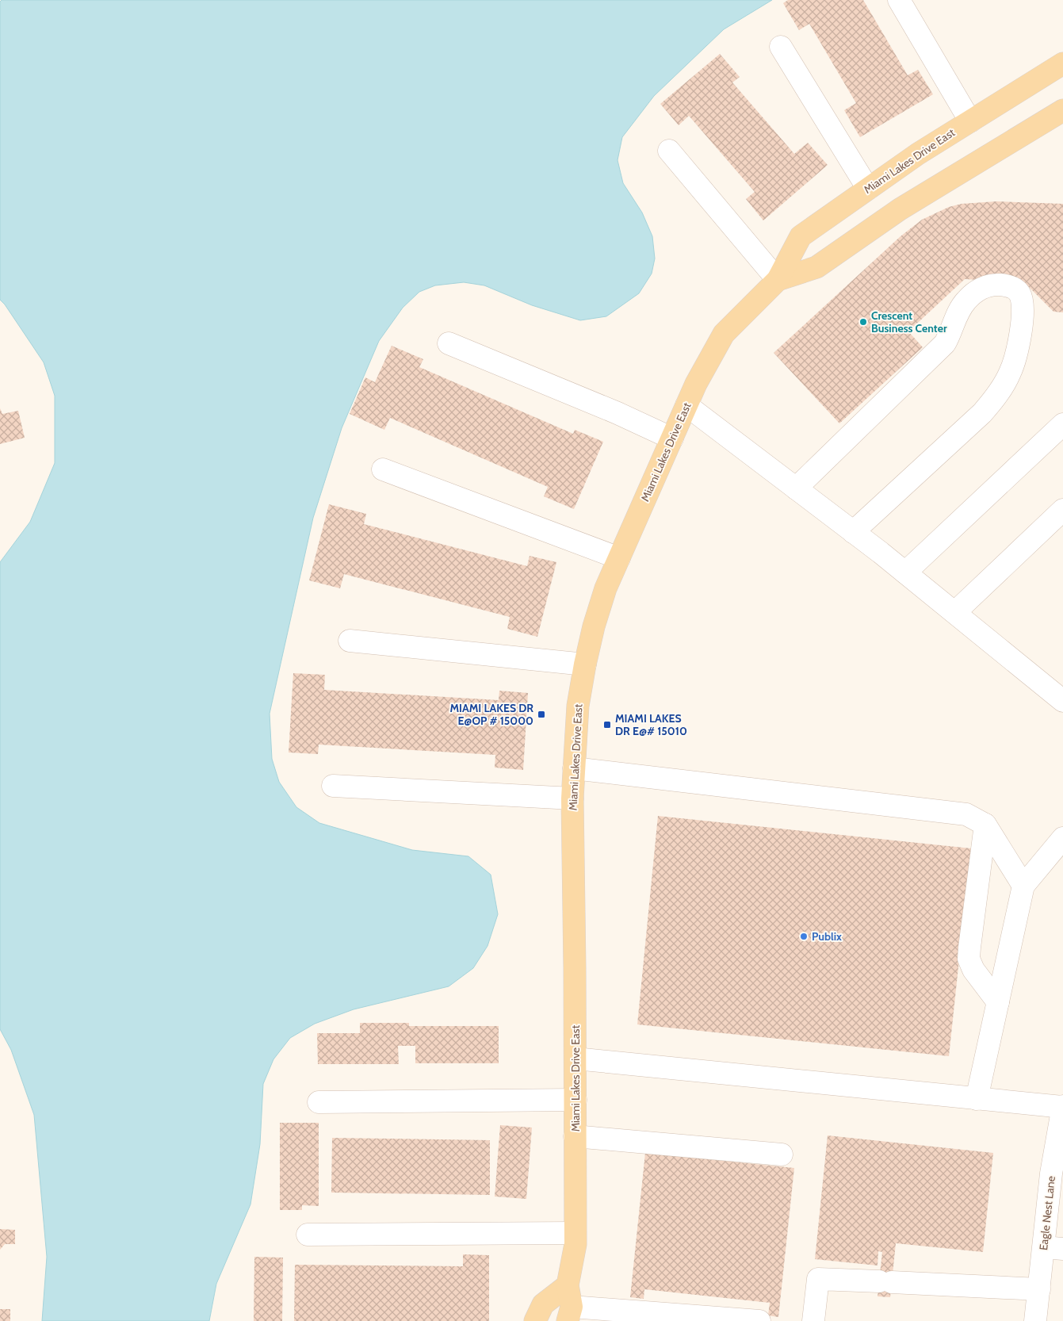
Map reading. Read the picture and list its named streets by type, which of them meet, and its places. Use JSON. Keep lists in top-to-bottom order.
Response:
{
  "streets": {
    "main road": ["Miami Lakes Drive East"],
    "street": ["Eagle Nest Lane"]
  },
  "places": {
    "other": ["Crescent Business Center", "Publix"],
    "transit": ["MIAMI LAKES DR E@OP # 15000", "MIAMI LAKES DR E@# 15010"]
  }
}
